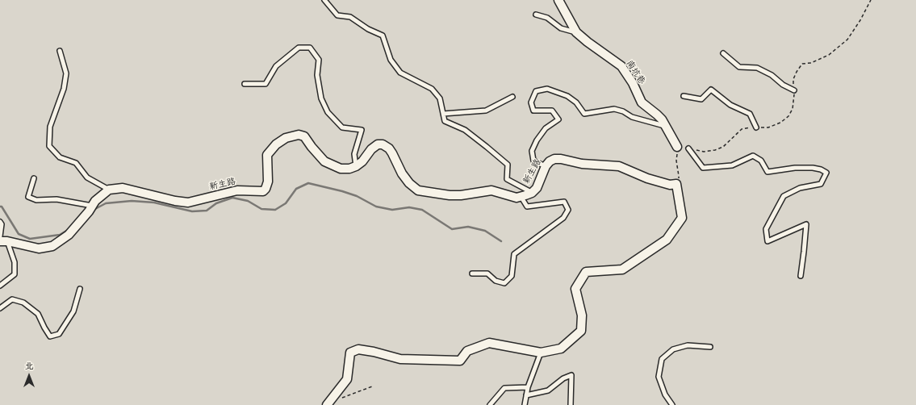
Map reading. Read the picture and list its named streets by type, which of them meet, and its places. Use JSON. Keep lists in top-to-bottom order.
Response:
{
  "streets": {
    "street": ["南坑巷", "新生路"]
  },
  "north": "top"
}
